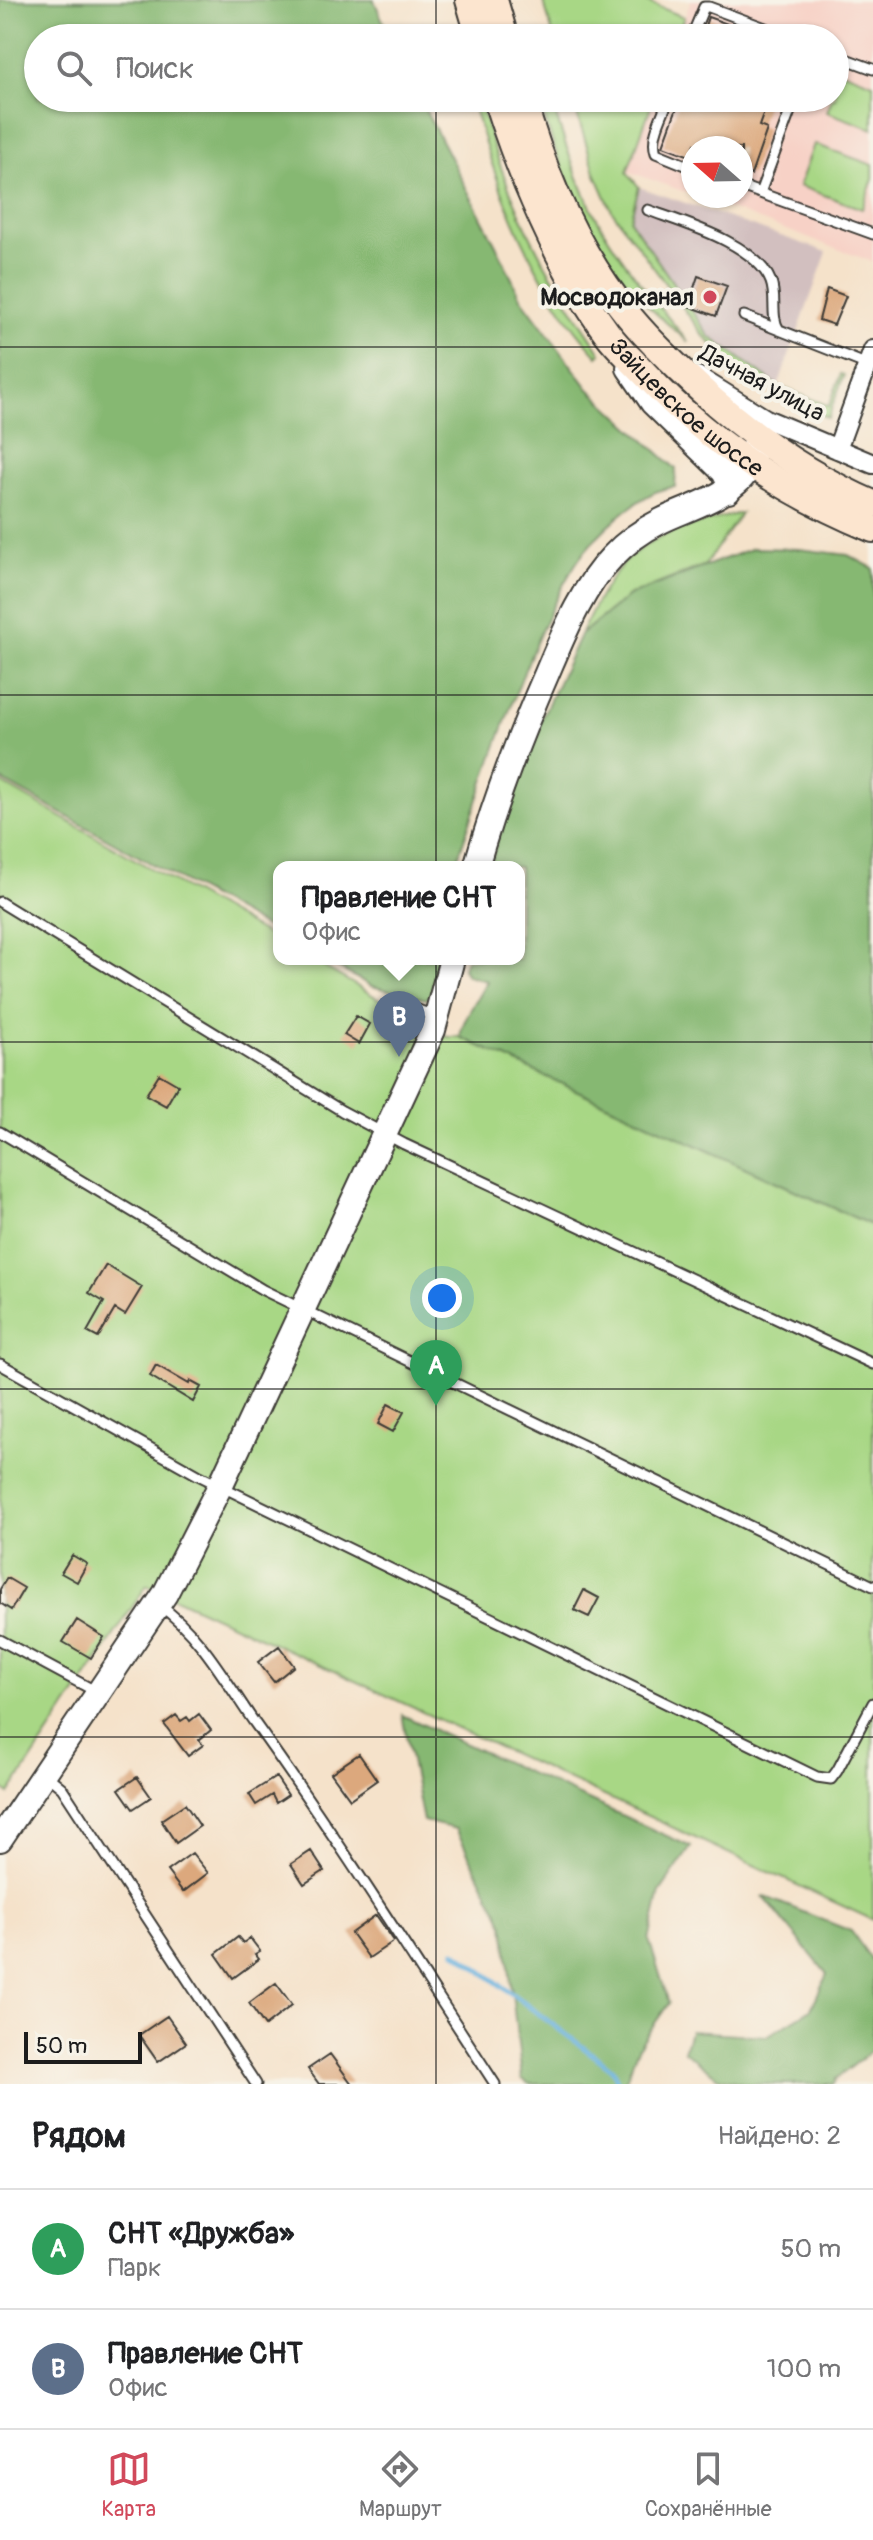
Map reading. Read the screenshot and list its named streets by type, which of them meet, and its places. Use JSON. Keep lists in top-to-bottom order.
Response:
{
  "streets": {
    "main road": ["Зайцевское шоссе"],
    "street": ["Дачная улица"]
  },
  "crossings": [
    ["Дачная улица", "Зайцевское шоссе"]
  ],
  "places": ["Мосводоканал"],
  "scale_bar": "50 m",
  "north": "left",
  "page": {
    "search": "Поиск",
    "popup": ["Правление СНТ", "Офис"],
    "pins": ["B", "A"],
    "scale": "50 m",
    "heading": ["Рядом", "Найдено: 2"],
    "list": [
      {
        "mark": "A",
        "name": "СНТ «Дружба»",
        "note": "Парк",
        "value": "50 m"
      },
      {
        "mark": "B",
        "name": "Правление СНТ",
        "note": "Офис",
        "value": "100 m"
      }
    ],
    "nav": ["Карта", "Маршрут", "Сохранённые"]
  }
}
